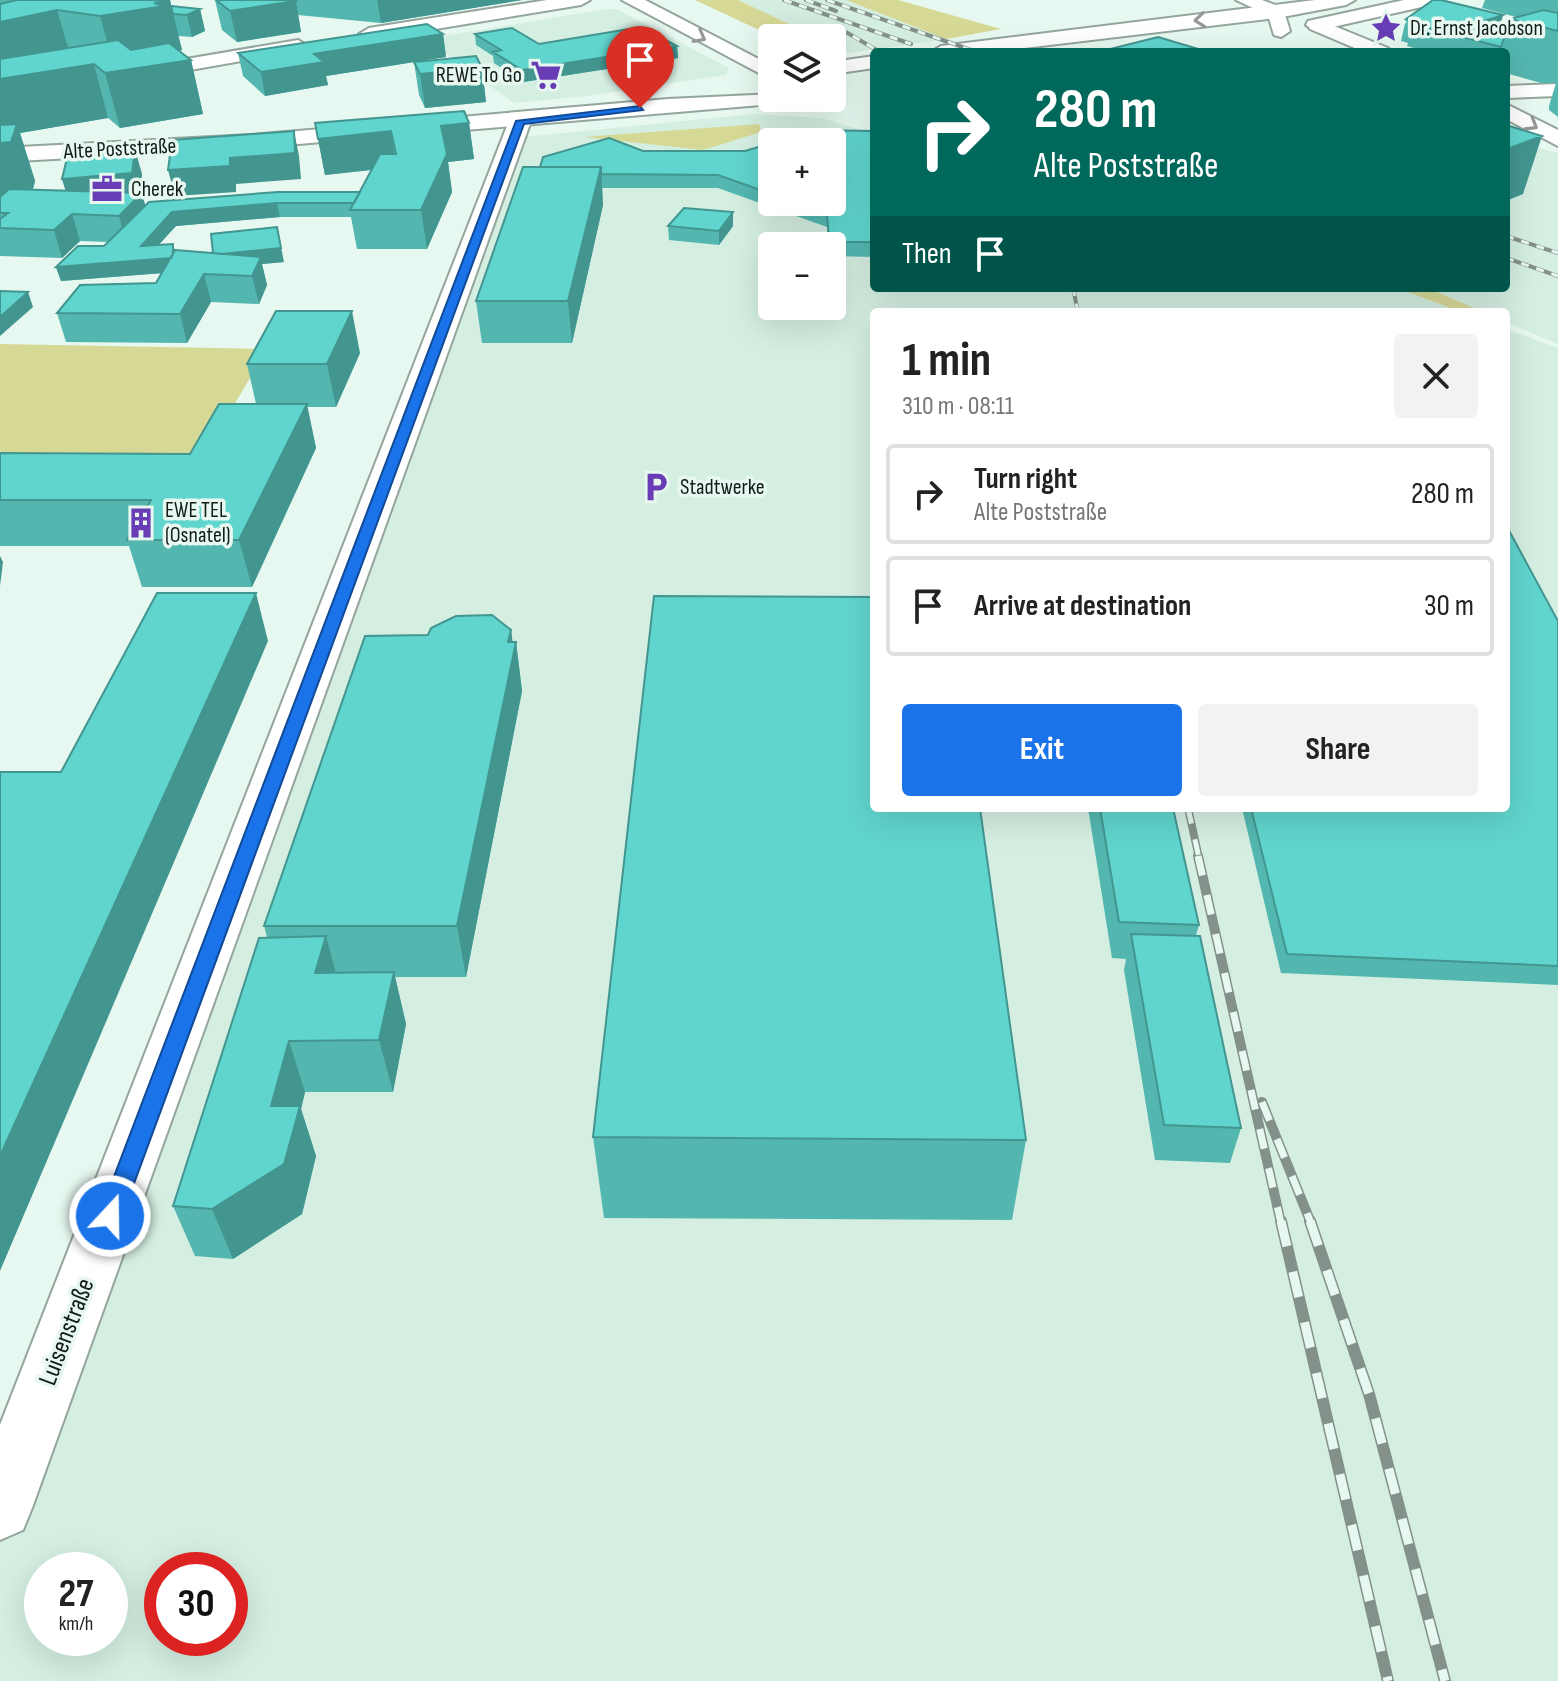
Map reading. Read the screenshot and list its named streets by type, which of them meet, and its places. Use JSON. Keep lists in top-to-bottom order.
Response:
{
  "streets": {
    "main road": ["Alte Poststraße", "Luisenstraße"]
  },
  "crossings": [
    ["Alte Poststraße", "Luisenstraße"]
  ],
  "places": {
    "place": ["Dr. Ernst Jacobson"],
    "supermarket": ["REWE To Go"],
    "office": ["Cherek"],
    "parking": ["Stadtwerke"],
    "building": ["EWE TEL (Osnatel)"]
  },
  "page": {
    "map_buttons": ["+", "−"],
    "turn": ["280 m", "Alte Poststraße"],
    "then": "Then",
    "heading": ["1 min", "310 m · 08:11"],
    "list": [
      {
        "name": "Turn right",
        "note": "Alte Poststraße",
        "value": "280 m"
      },
      {
        "name": "Arrive at destination",
        "value": "30 m"
      }
    ],
    "buttons": ["Exit", "Share"],
    "speed": "27 km/h",
    "limit": "30"
  }
}
